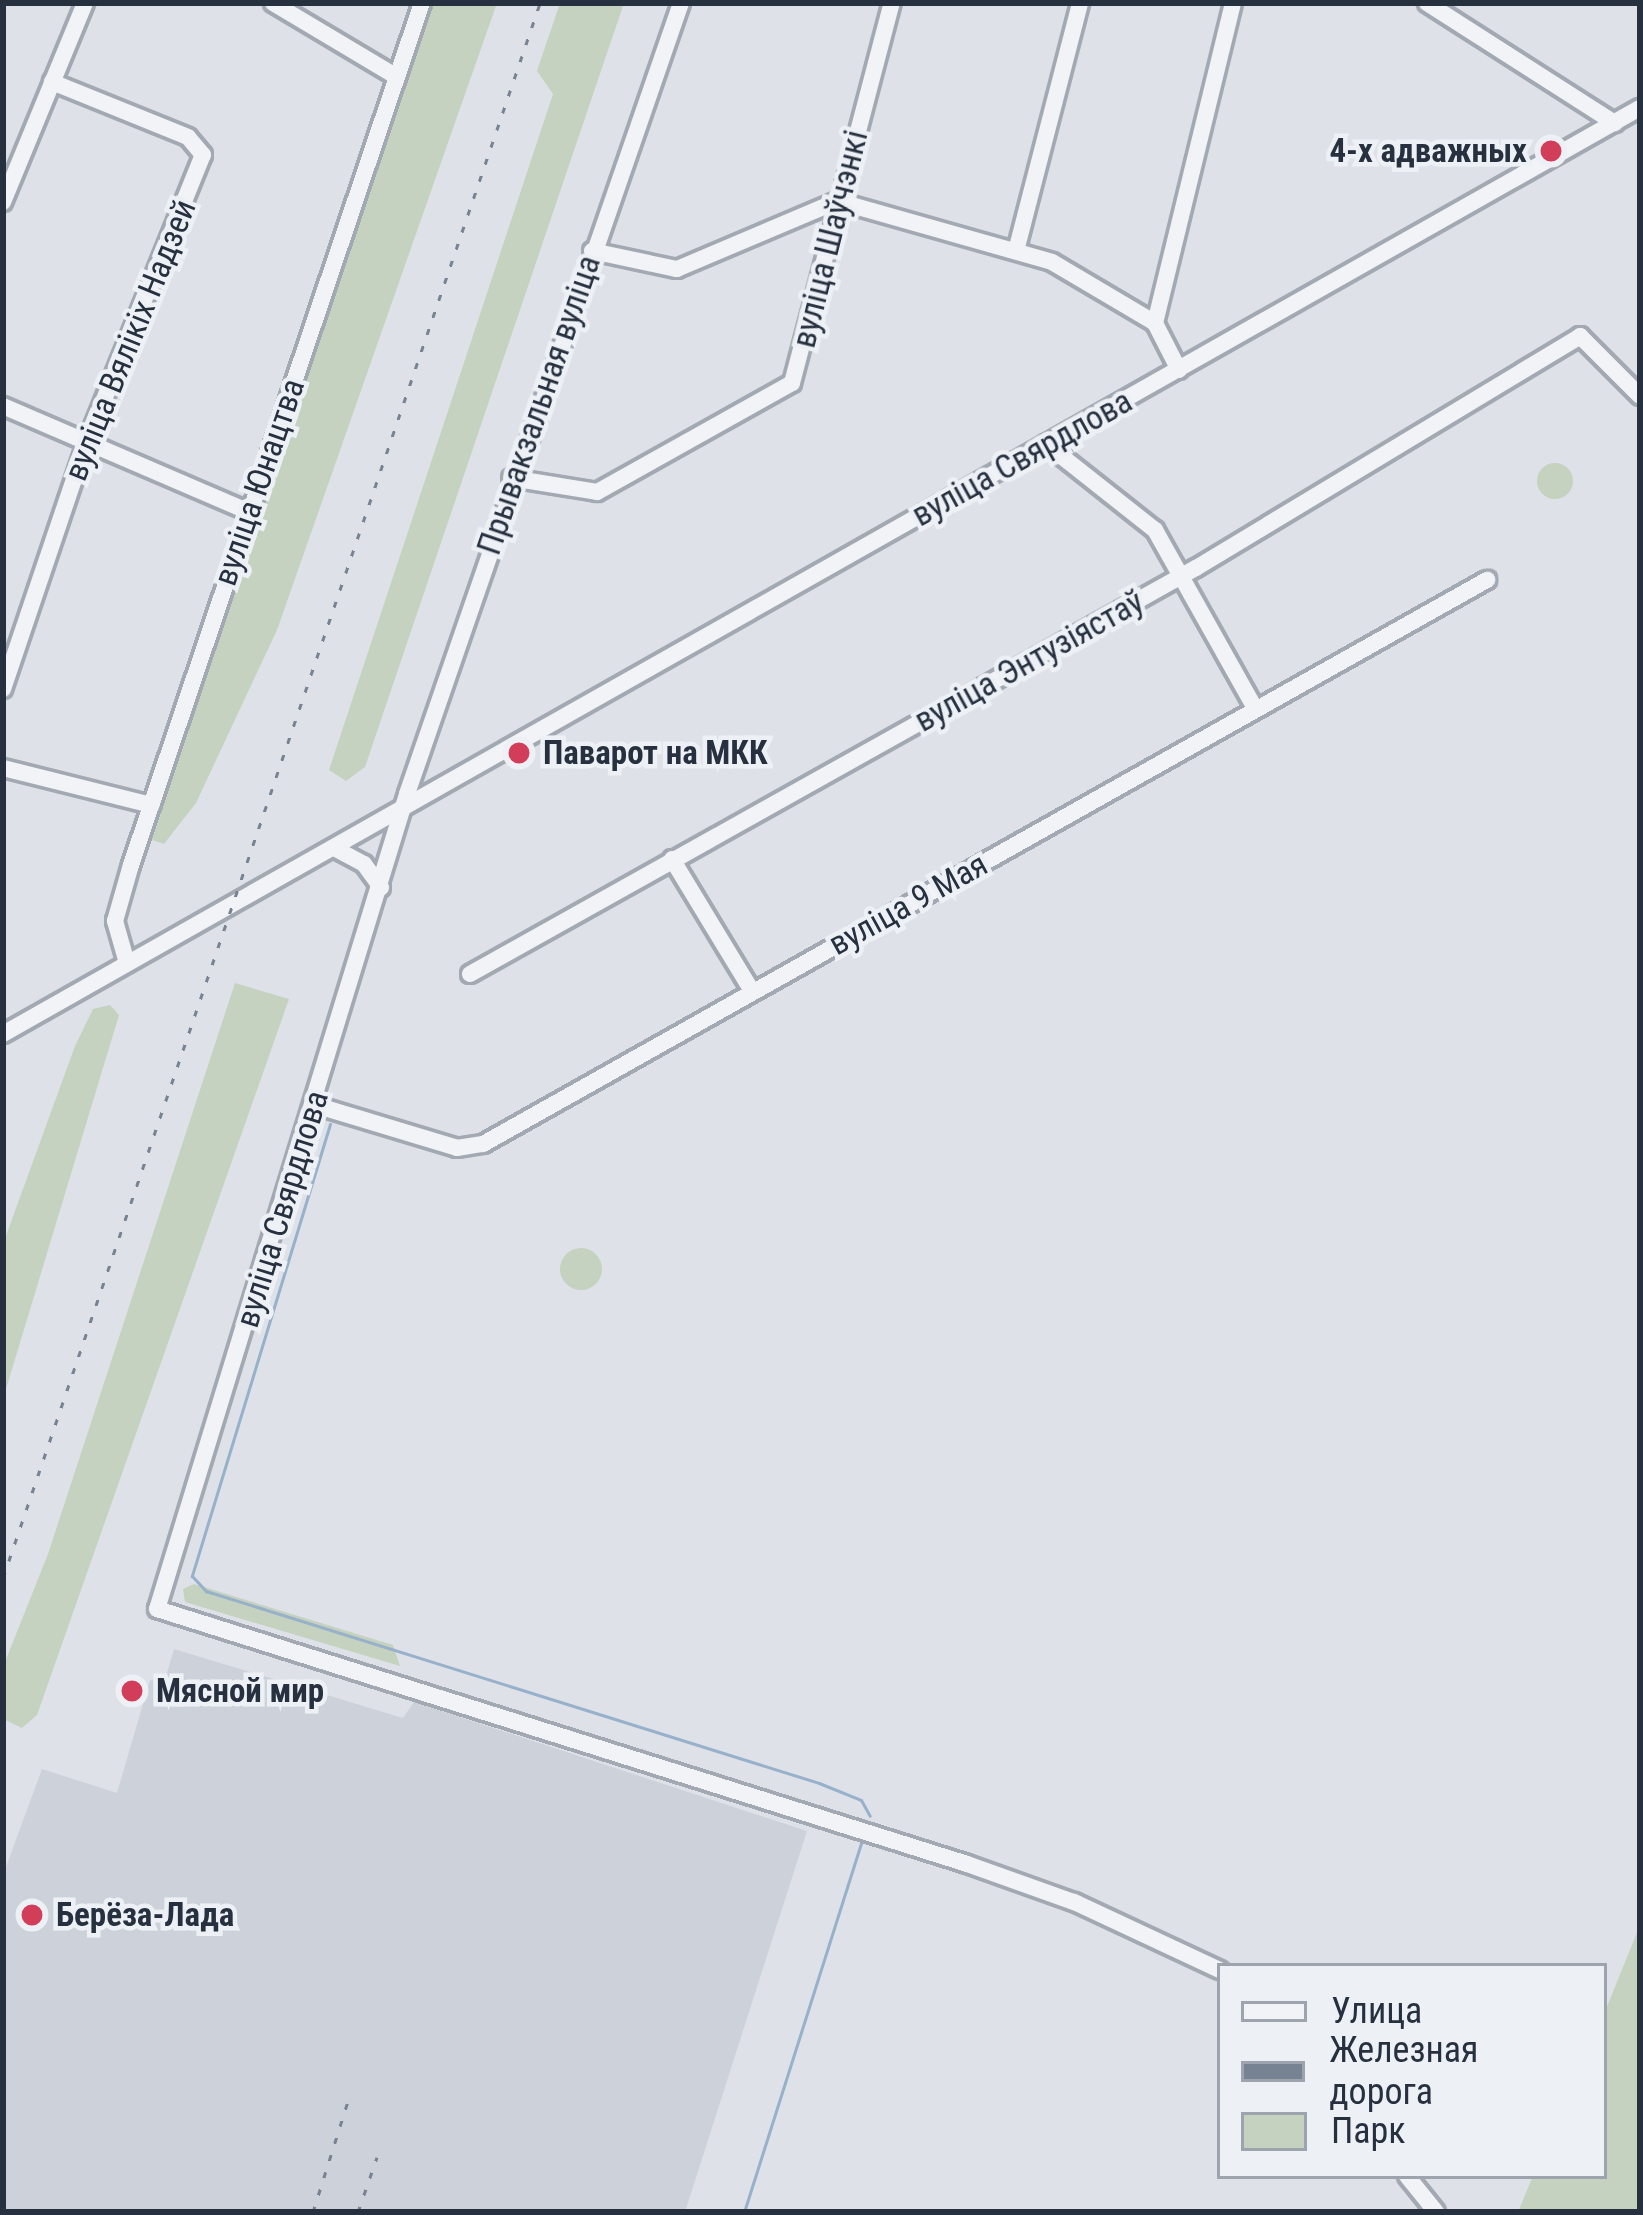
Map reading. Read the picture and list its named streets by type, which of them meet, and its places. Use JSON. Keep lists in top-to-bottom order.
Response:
{
  "streets": {
    "street": [
      "вуліца Шаўчэнкі",
      "вуліца Вялікіх Надзей",
      "Прывакзальная вуліца",
      "вуліца Свярдлова",
      "вуліца Юнацтва",
      "вуліца Энтузіястаў",
      "вуліца 9 Мая"
    ]
  },
  "crossings": [
    ["вуліца Шаўчэнкі", "Прывакзальная вуліца"],
    ["Прывакзальная вуліца", "вуліца Свярдлова"],
    ["вуліца Свярдлова", "вуліца Юнацтва"],
    ["вуліца Свярдлова", "вуліца 9 Мая"]
  ],
  "places": [
    "4-х адважных",
    "Паварот на МКК",
    "Мясной мир",
    "Берёза-Лада"
  ],
  "legend": ["Улица", "Железная дорога", "Парк"]
}
